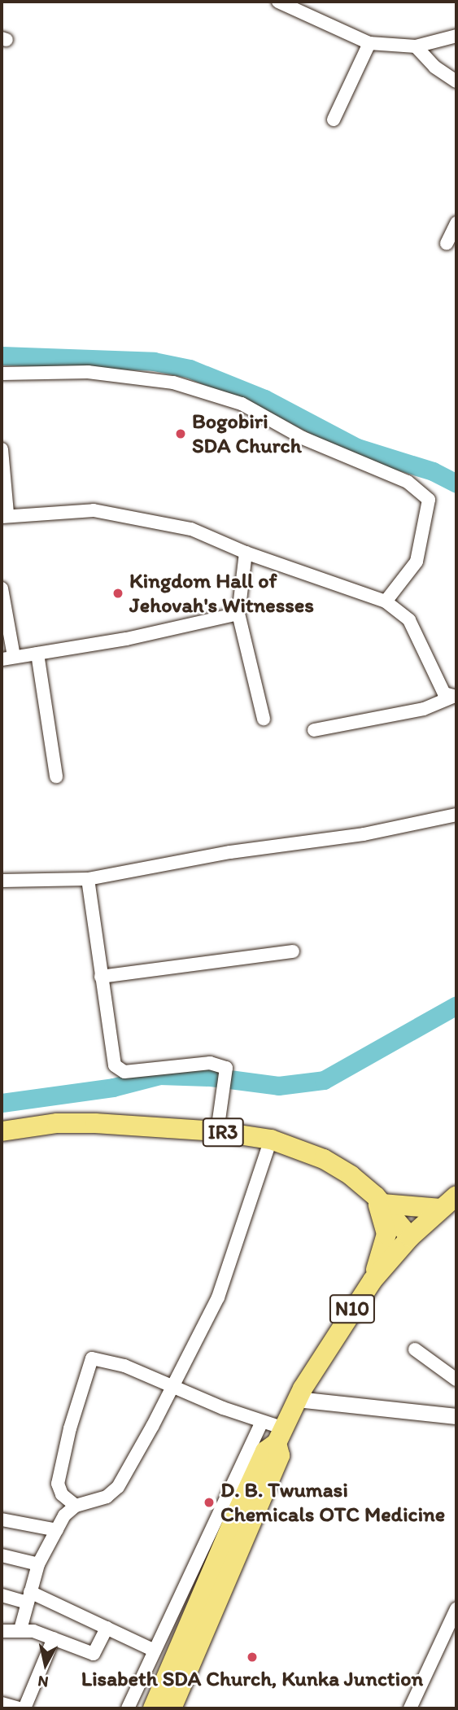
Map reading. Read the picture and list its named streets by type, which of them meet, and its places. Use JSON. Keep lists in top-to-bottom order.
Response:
{
  "streets": {
    "main road": ["IR3", "N10"]
  },
  "crossings": [
    ["IR3", "N10"]
  ],
  "places": [
    "Bogobiri SDA Church",
    "Kingdom Hall of Jehovah's Witnesses",
    "D. B. Twumasi Chemicals OTC Medicine",
    "Lisabeth SDA Church, Kunka Junction"
  ],
  "north": "bottom"
}
